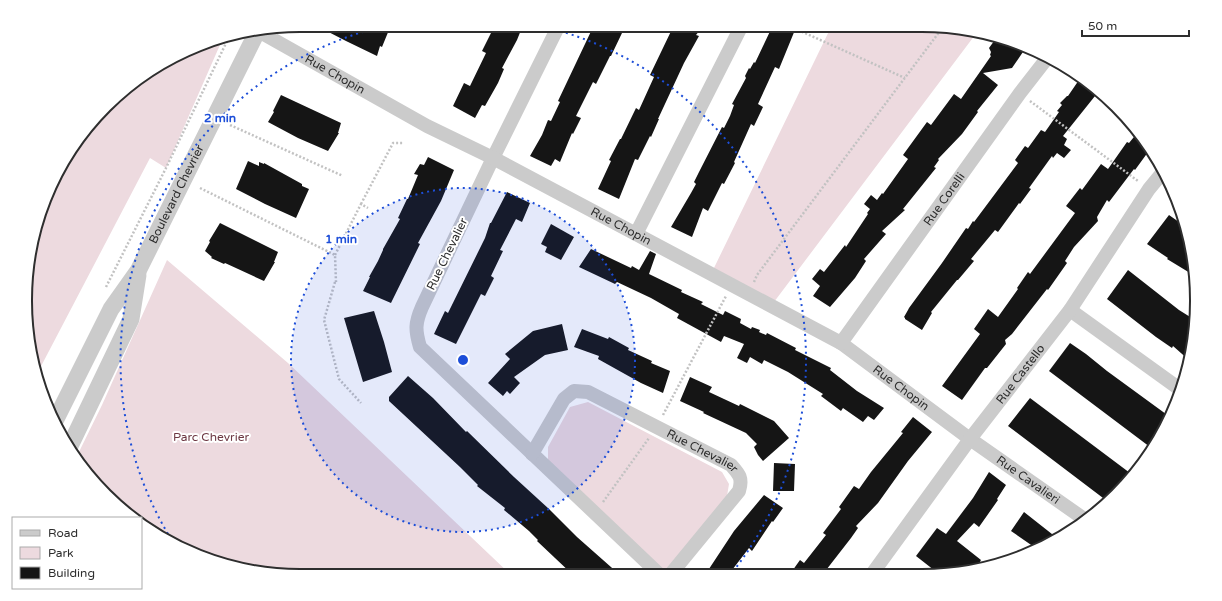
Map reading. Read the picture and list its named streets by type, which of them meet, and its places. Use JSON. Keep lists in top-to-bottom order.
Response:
{
  "streets": {
    "street": [
      "Rue Chopin",
      "Boulevard Chevrier",
      "Rue Corelli",
      "Rue Chevalier",
      "Rue Castello",
      "Rue Cavalieri"
    ]
  },
  "crossings": [
    ["Rue Chopin", "Rue Corelli"],
    ["Rue Chopin", "Rue Chevalier"],
    ["Rue Chopin", "Rue Castello"],
    ["Rue Chopin", "Rue Cavalieri"],
    ["Rue Castello", "Rue Cavalieri"]
  ],
  "parks": ["Parc Chevrier"],
  "legend": ["Road", "Park", "Building"],
  "scale_bar": "50 m",
  "rings": ["2 min", "1 min"]
}
